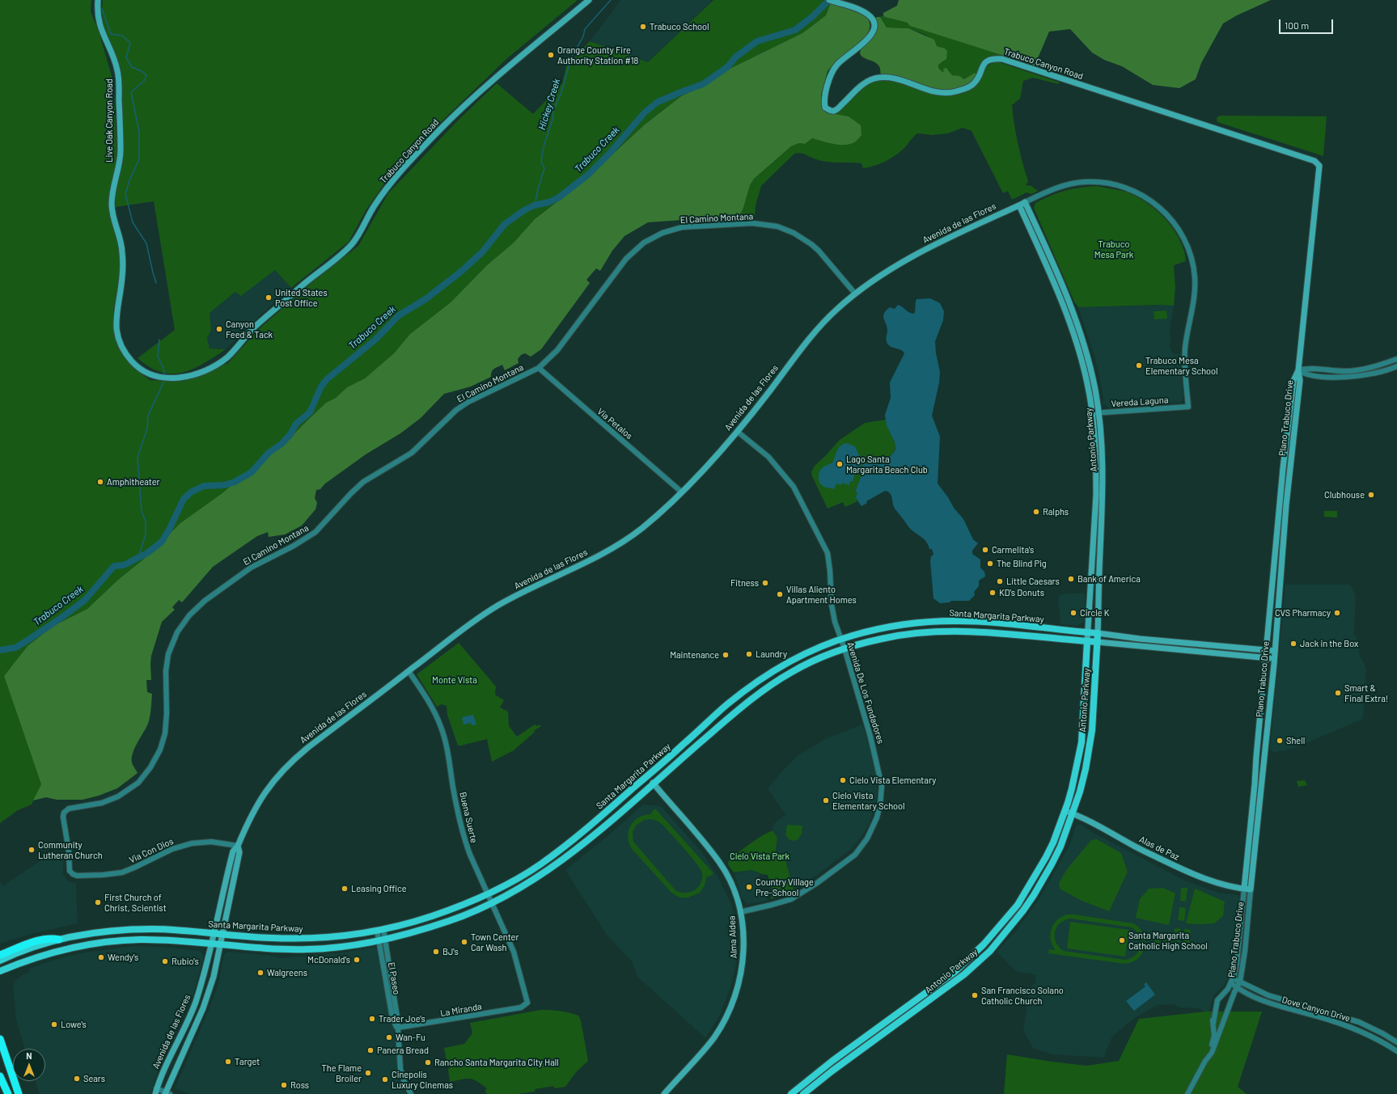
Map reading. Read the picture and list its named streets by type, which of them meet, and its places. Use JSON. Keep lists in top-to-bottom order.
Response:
{
  "streets": {
    "main road": [
      "Trabuco Canyon Road",
      "Live Oak Canyon Road",
      "Avenida de las Flores",
      "Plano Trabuco Drive",
      "Antonio Parkway",
      "Santa Margarita Parkway",
      "Alas de Paz",
      "Alma Aldea"
    ],
    "street": [
      "El Camino Montana",
      "Vereda Laguna",
      "Via Petalos",
      "Avenida De Los Fundadores",
      "Buena Suerte",
      "Via Con Dios",
      "El Paseo",
      "Dove Canyon Drive",
      "La Miranda"
    ]
  },
  "crossings": [
    ["Trabuco Canyon Road", "Live Oak Canyon Road"],
    ["Trabuco Canyon Road", "Plano Trabuco Drive"],
    ["El Camino Montana", "Avenida de las Flores"],
    ["El Camino Montana", "Via Petalos"],
    ["El Camino Montana", "Via Con Dios"],
    ["Avenida de las Flores", "Vereda Laguna"],
    ["Avenida de las Flores", "Via Petalos"],
    ["Avenida de las Flores", "Antonio Parkway"],
    ["Avenida de las Flores", "Santa Margarita Parkway"],
    ["Avenida de las Flores", "Avenida De Los Fundadores"],
    ["Avenida de las Flores", "Buena Suerte"],
    ["Avenida de las Flores", "Via Con Dios"],
    ["Vereda Laguna", "Antonio Parkway"],
    ["Plano Trabuco Drive", "Santa Margarita Parkway"],
    ["Plano Trabuco Drive", "Alas de Paz"],
    ["Plano Trabuco Drive", "Dove Canyon Drive"],
    ["Antonio Parkway", "Santa Margarita Parkway"],
    ["Antonio Parkway", "Alas de Paz"],
    ["Santa Margarita Parkway", "Avenida De Los Fundadores"],
    ["Santa Margarita Parkway", "Buena Suerte"],
    ["Santa Margarita Parkway", "Alma Aldea"],
    ["Santa Margarita Parkway", "El Paseo"],
    ["Avenida De Los Fundadores", "Alma Aldea"],
    ["Buena Suerte", "La Miranda"],
    ["El Paseo", "La Miranda"]
  ],
  "water": ["Hickey Creek", "Trabuco Creek"],
  "parks": ["Trabuco Mesa Park", "Monte Vista", "Cielo Vista Park"],
  "places": [
    "Trabuco School",
    "Orange County Fire Authority Station #18",
    "United States Post Office",
    "Canyon Feed & Tack",
    "Trabuco Mesa Elementary School",
    "Lago Santa Margarita Beach Club",
    "Amphitheater",
    "Clubhouse",
    "Ralphs",
    "Carmelita's",
    "The Blind Pig",
    "Bank of America",
    "Little Caesars",
    "Fitness",
    "KD's Donuts",
    "Villas Aliento Apartment Homes",
    "Circle K",
    "CVS Pharmacy",
    "Jack in the Box",
    "Laundry",
    "Maintenance",
    "Smart & Final Extra!",
    "Shell",
    "Cielo Vista Elementary",
    "Cielo Vista Elementary School",
    "Community Lutheran Church",
    "Country Village Pre-School",
    "Leasing Office",
    "First Church of Christ, Scientist",
    "Santa Margarita Catholic High School",
    "Town Center Car Wash",
    "BJ's",
    "Wendy's",
    "McDonald's",
    "Rubio's",
    "Walgreens",
    "San Francisco Solano Catholic Church",
    "Trader Joe's",
    "Lowe's",
    "Wan-Fu",
    "Panera Bread",
    "Target",
    "Rancho Santa Margarita City Hall",
    "The Flame Broiler",
    "Sears",
    "Cinepolis Luxury Cinemas",
    "Ross"
  ],
  "scale_bar": "100 m",
  "north": "top"
}
